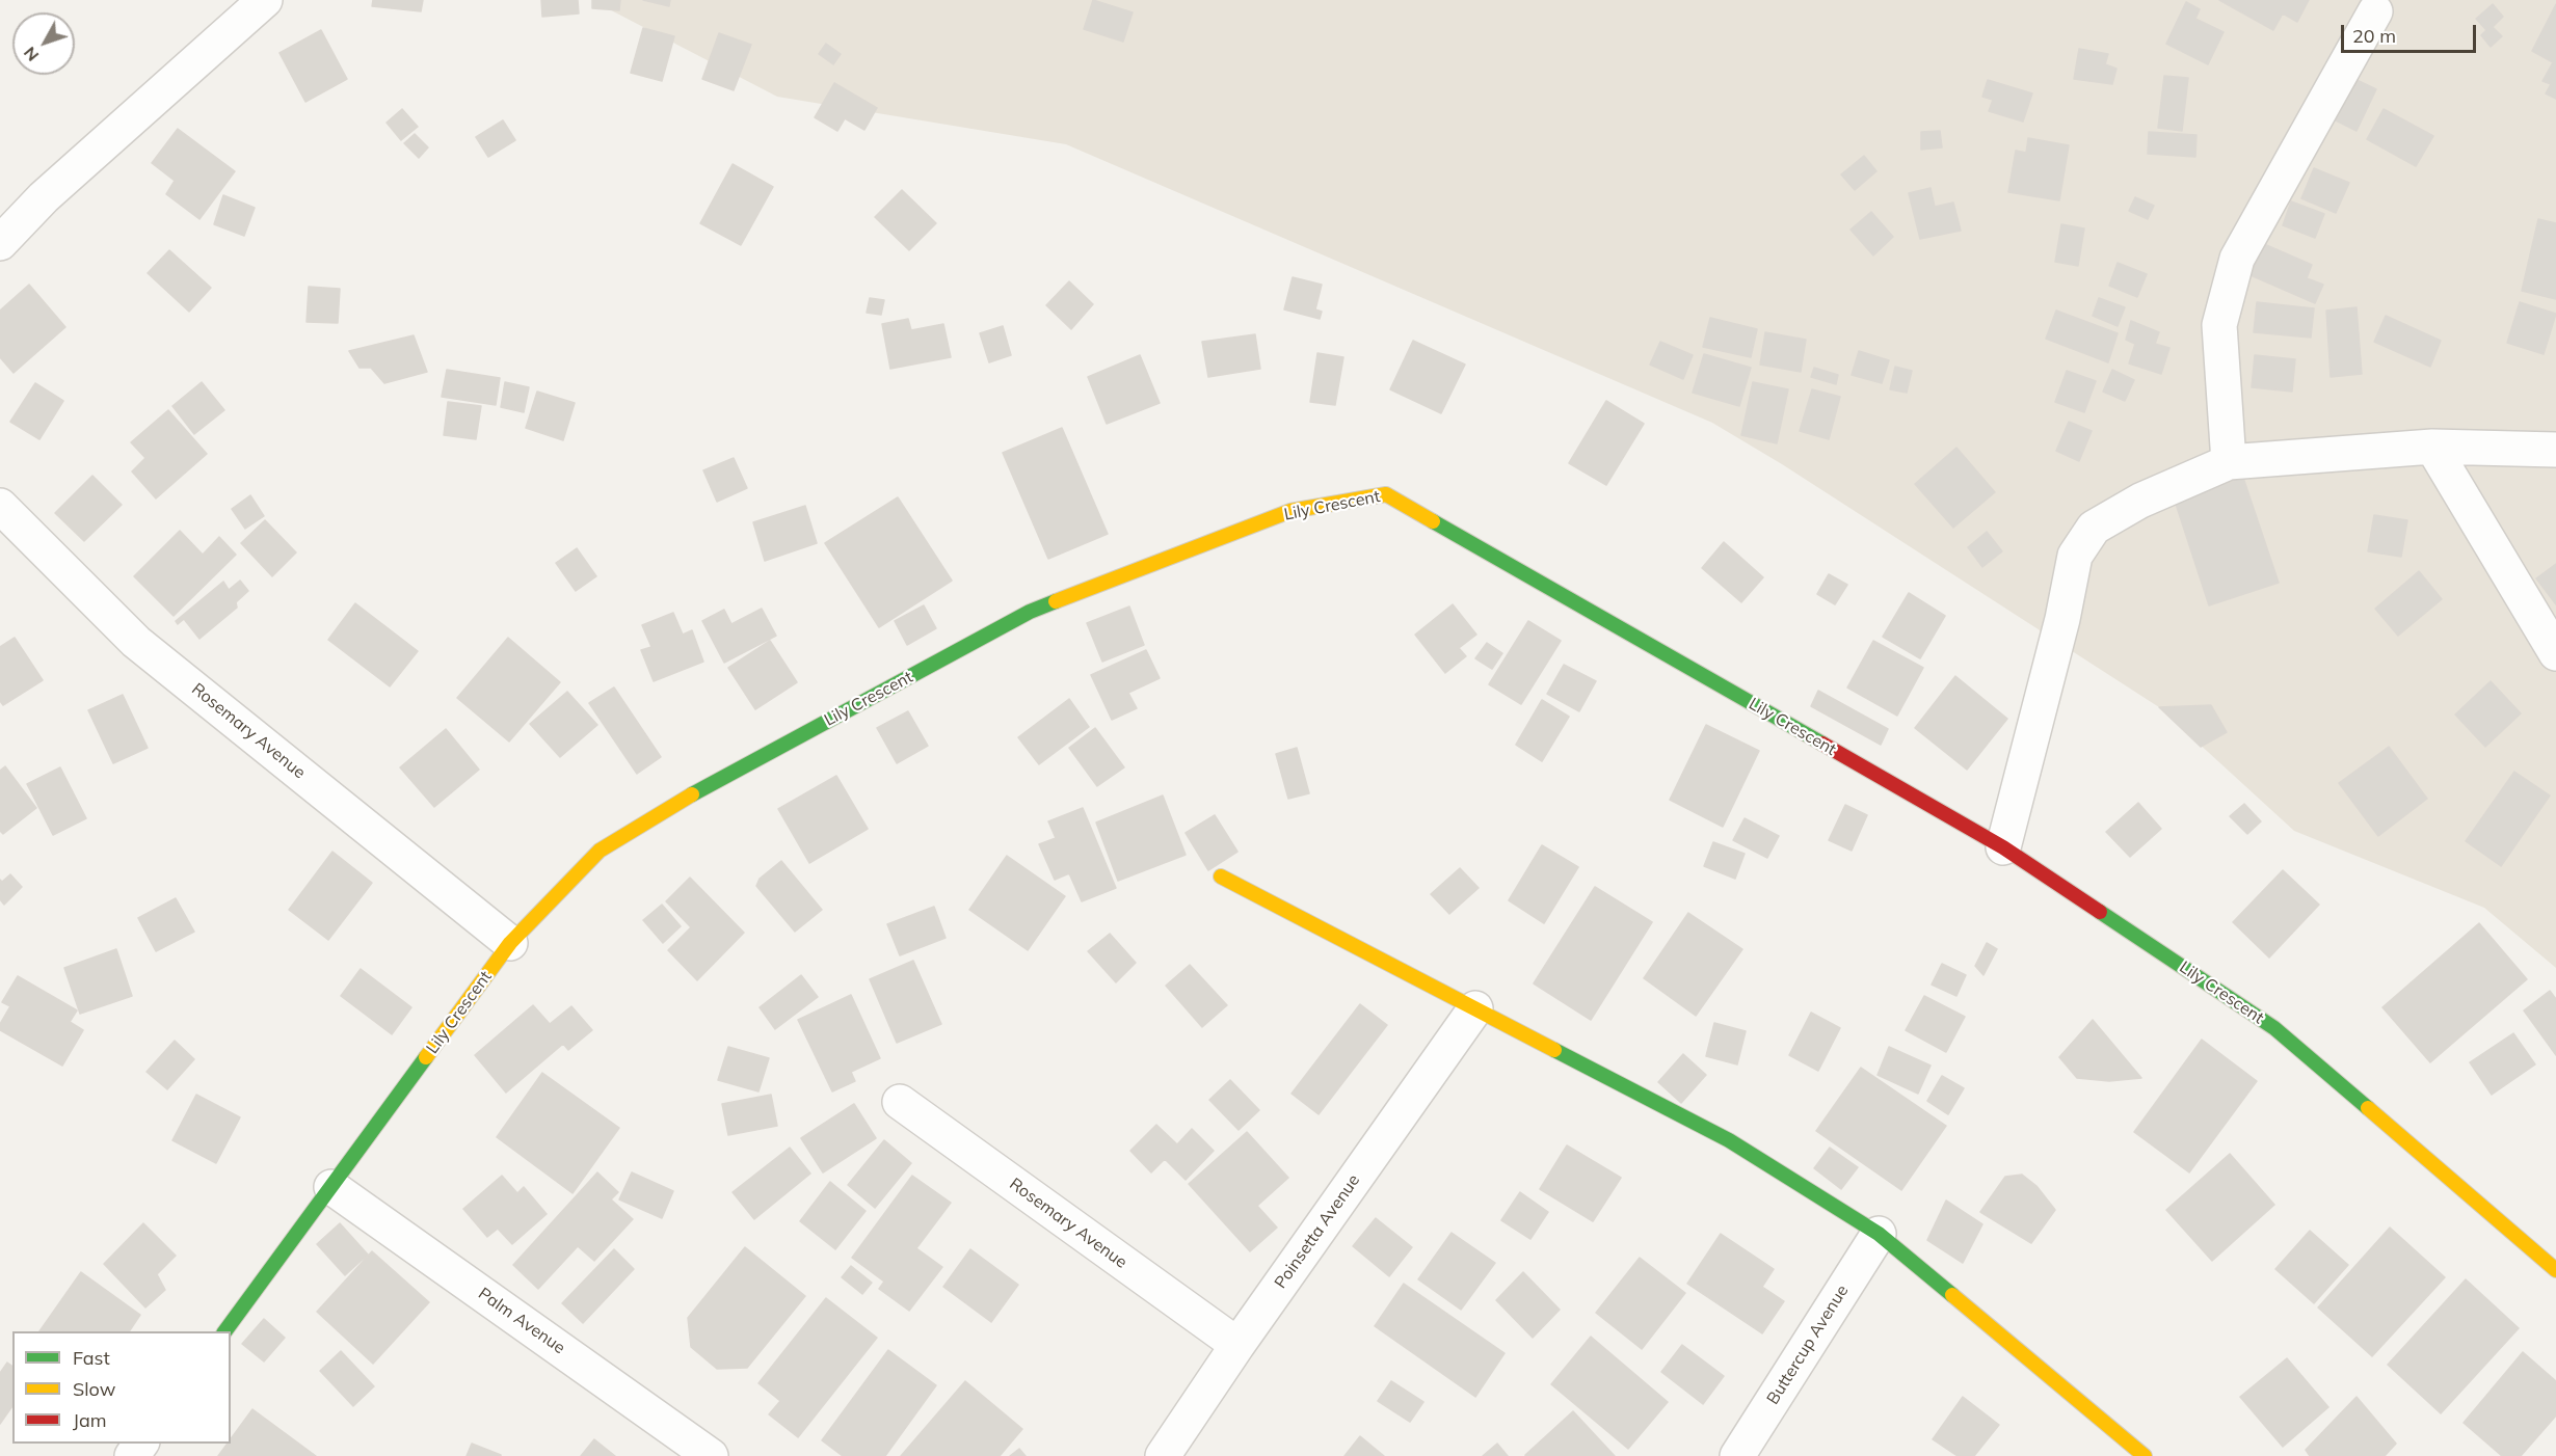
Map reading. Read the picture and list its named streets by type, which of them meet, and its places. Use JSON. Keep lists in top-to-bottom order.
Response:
{
  "streets": {
    "street": [
      "Lily Crescent",
      "Rosemary Avenue",
      "Poinsetta Avenue",
      "Palm Avenue",
      "Buttercup Avenue"
    ]
  },
  "crossings": [
    ["Lily Crescent", "Rosemary Avenue"],
    ["Lily Crescent", "Palm Avenue"],
    ["Rosemary Avenue", "Poinsetta Avenue"]
  ],
  "legend": ["Fast", "Slow", "Jam"],
  "scale_bar": "20 m",
  "north": "bottom left"
}
